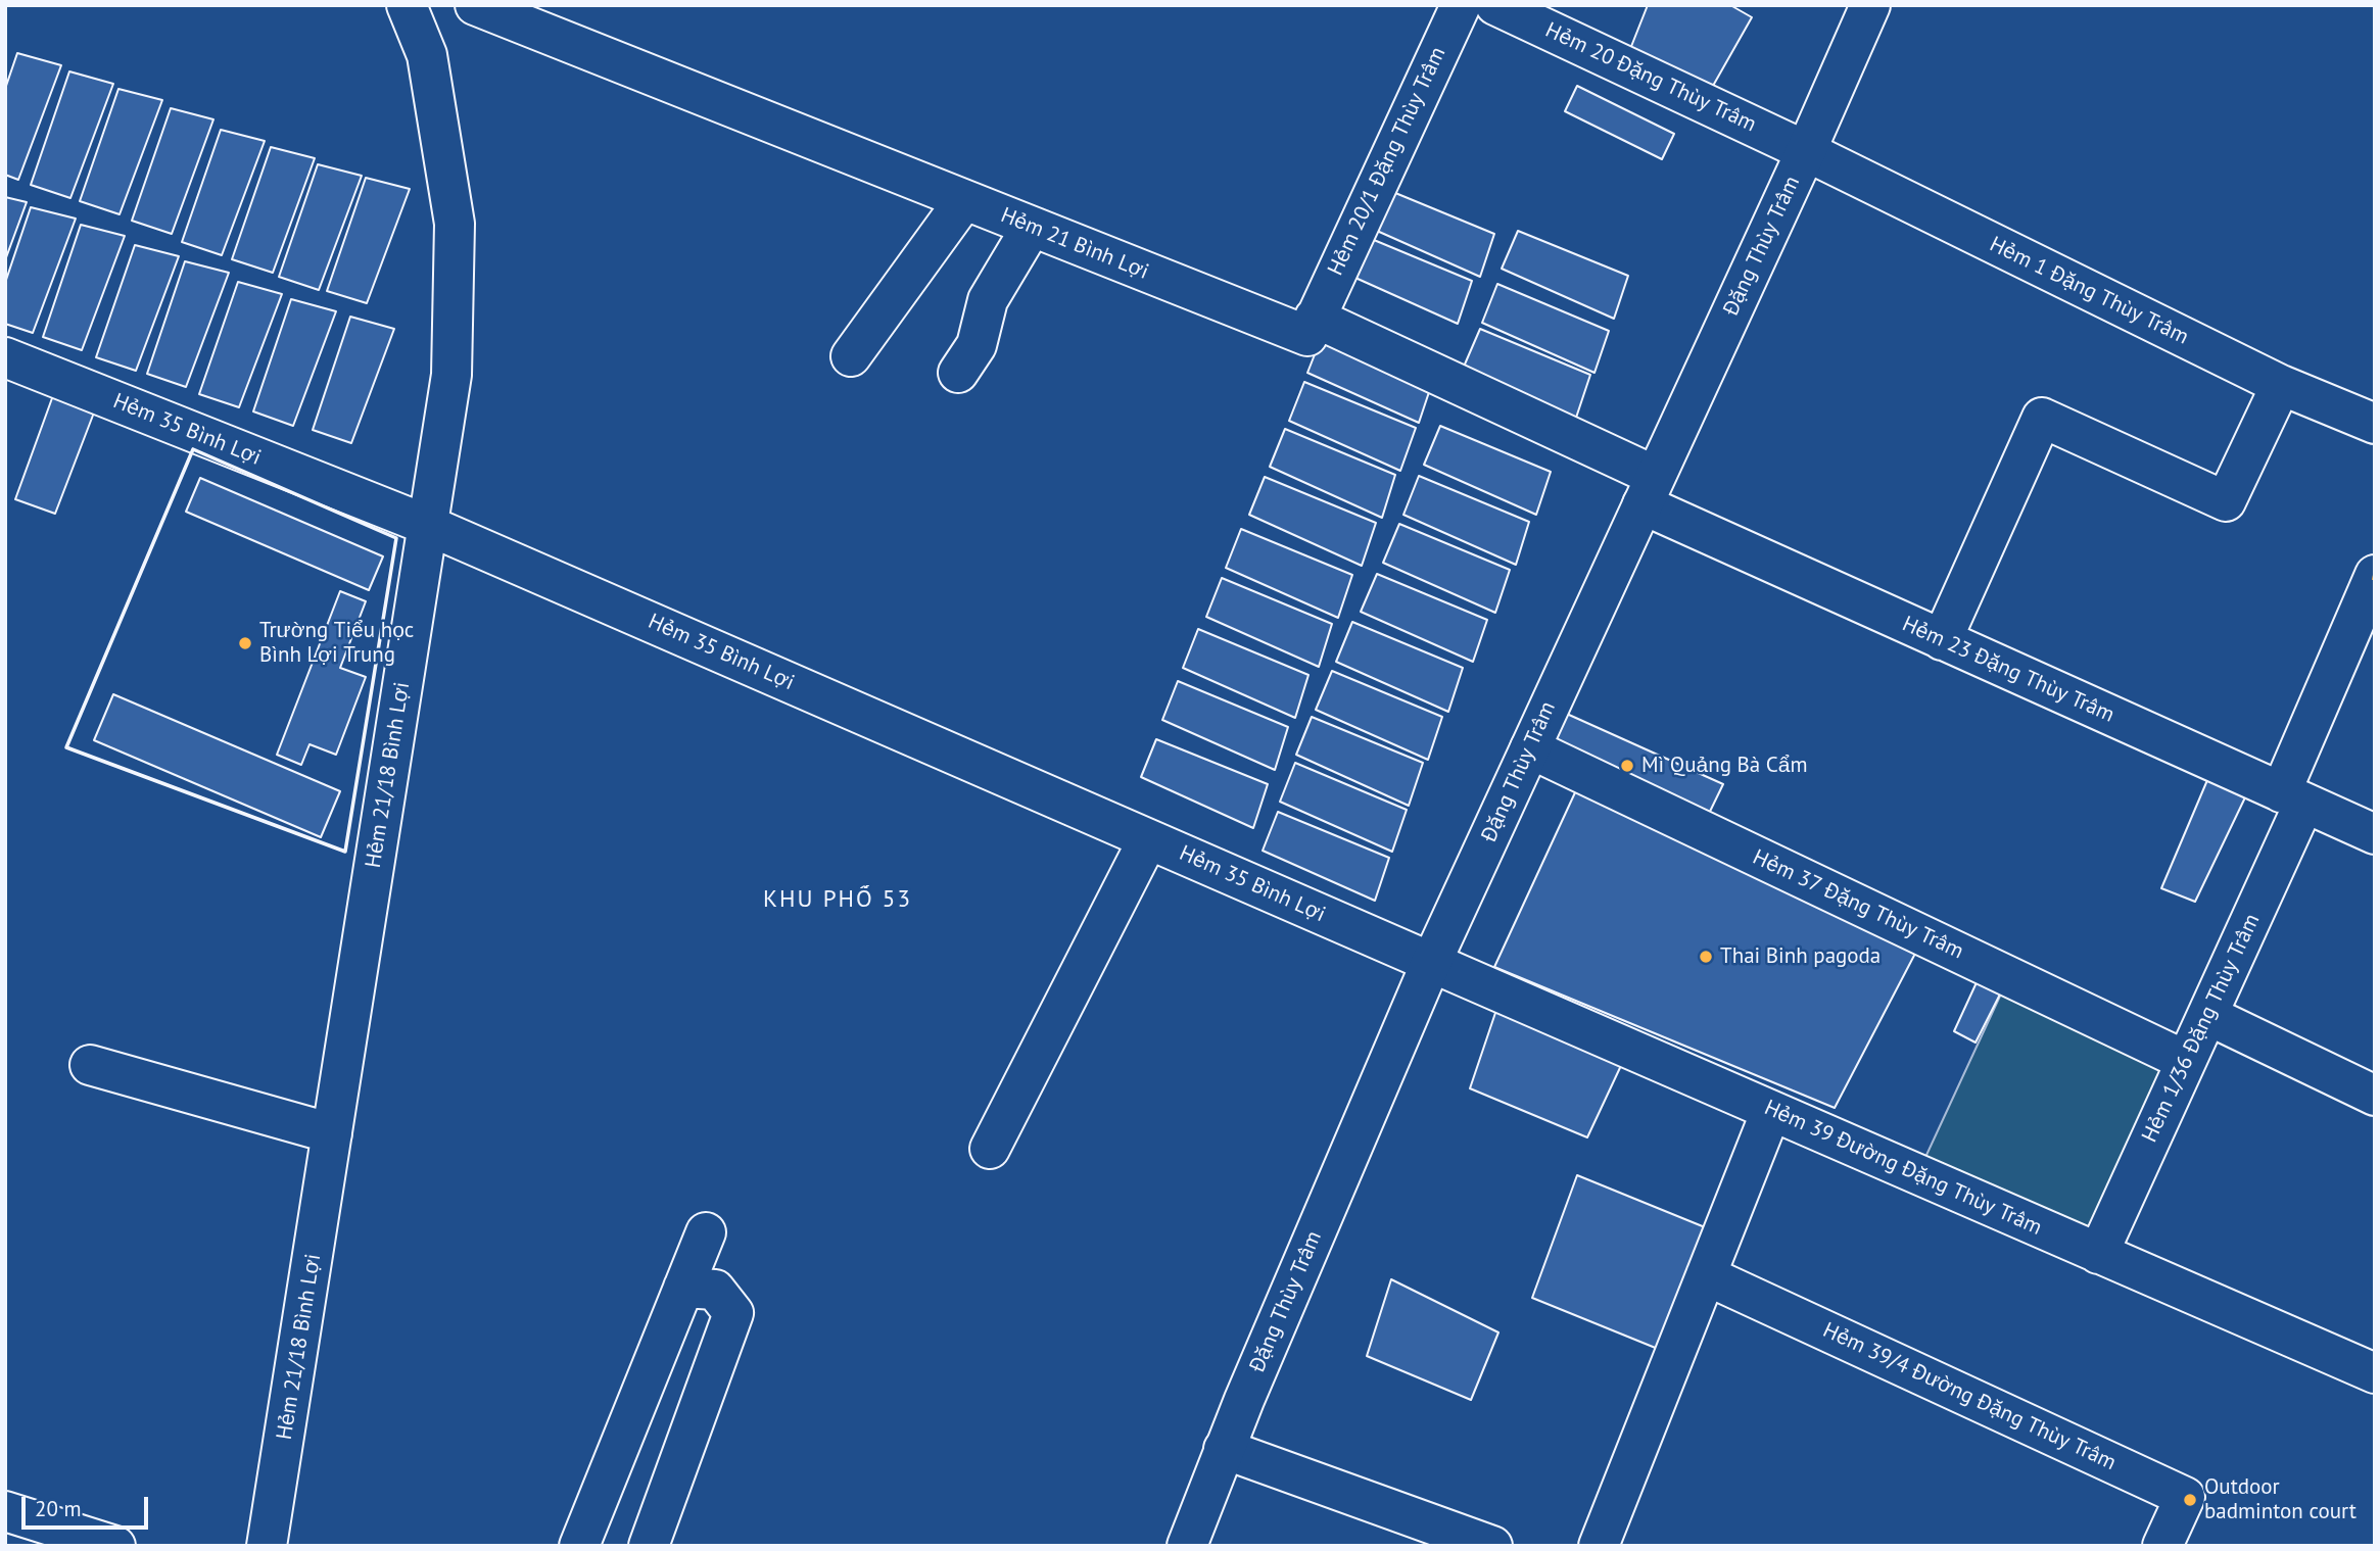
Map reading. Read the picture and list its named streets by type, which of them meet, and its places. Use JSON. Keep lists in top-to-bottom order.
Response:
{
  "streets": {
    "street": [
      "Hẻm 20 Đặng Thùy Trâm",
      "Hẻm 20/1 Đặng Thùy Trâm",
      "Hẻm 21 Bình Lợi",
      "Đặng Thùy Trâm",
      "Hẻm 1 Đặng Thùy Trâm",
      "Hẻm 35 Bình Lợi",
      "Hẻm 23 Đặng Thùy Trâm",
      "Hẻm 21/18 Bình Lợi",
      "Hẻm 37 Đặng Thùy Trâm",
      "Hẻm 1/36 Đặng Thùy Trâm",
      "Hẻm 39 Đường Đặng Thùy Trâm",
      "Hẻm 39/4 Đường Đặng Thùy Trâm"
    ]
  },
  "crossings": [
    ["Hẻm 20 Đặng Thùy Trâm", "Đặng Thùy Trâm"],
    ["Hẻm 20 Đặng Thùy Trâm", "Hẻm 1 Đặng Thùy Trâm"],
    ["Hẻm 20/1 Đặng Thùy Trâm", "Hẻm 21 Bình Lợi"],
    ["Đặng Thùy Trâm", "Hẻm 1 Đặng Thùy Trâm"],
    ["Đặng Thùy Trâm", "Hẻm 35 Bình Lợi"],
    ["Đặng Thùy Trâm", "Hẻm 23 Đặng Thùy Trâm"],
    ["Đặng Thùy Trâm", "Hẻm 37 Đặng Thùy Trâm"],
    ["Đặng Thùy Trâm", "Hẻm 39 Đường Đặng Thùy Trâm"],
    ["Hẻm 35 Bình Lợi", "Hẻm 21/18 Bình Lợi"],
    ["Hẻm 35 Bình Lợi", "Hẻm 39 Đường Đặng Thùy Trâm"],
    ["Hẻm 23 Đặng Thùy Trâm", "Hẻm 1/36 Đặng Thùy Trâm"],
    ["Hẻm 37 Đặng Thùy Trâm", "Hẻm 1/36 Đặng Thùy Trâm"],
    ["Hẻm 1/36 Đặng Thùy Trâm", "Hẻm 39 Đường Đặng Thùy Trâm"]
  ],
  "districts": ["KHU PHỐ 53"],
  "places": [
    "Trường Tiểu học Bình Lợi Trung",
    "Mì Quảng Bà Cẩm",
    "Thai Binh pagoda",
    "Outdoor badminton court"
  ],
  "scale_bar": "20 m"
}
